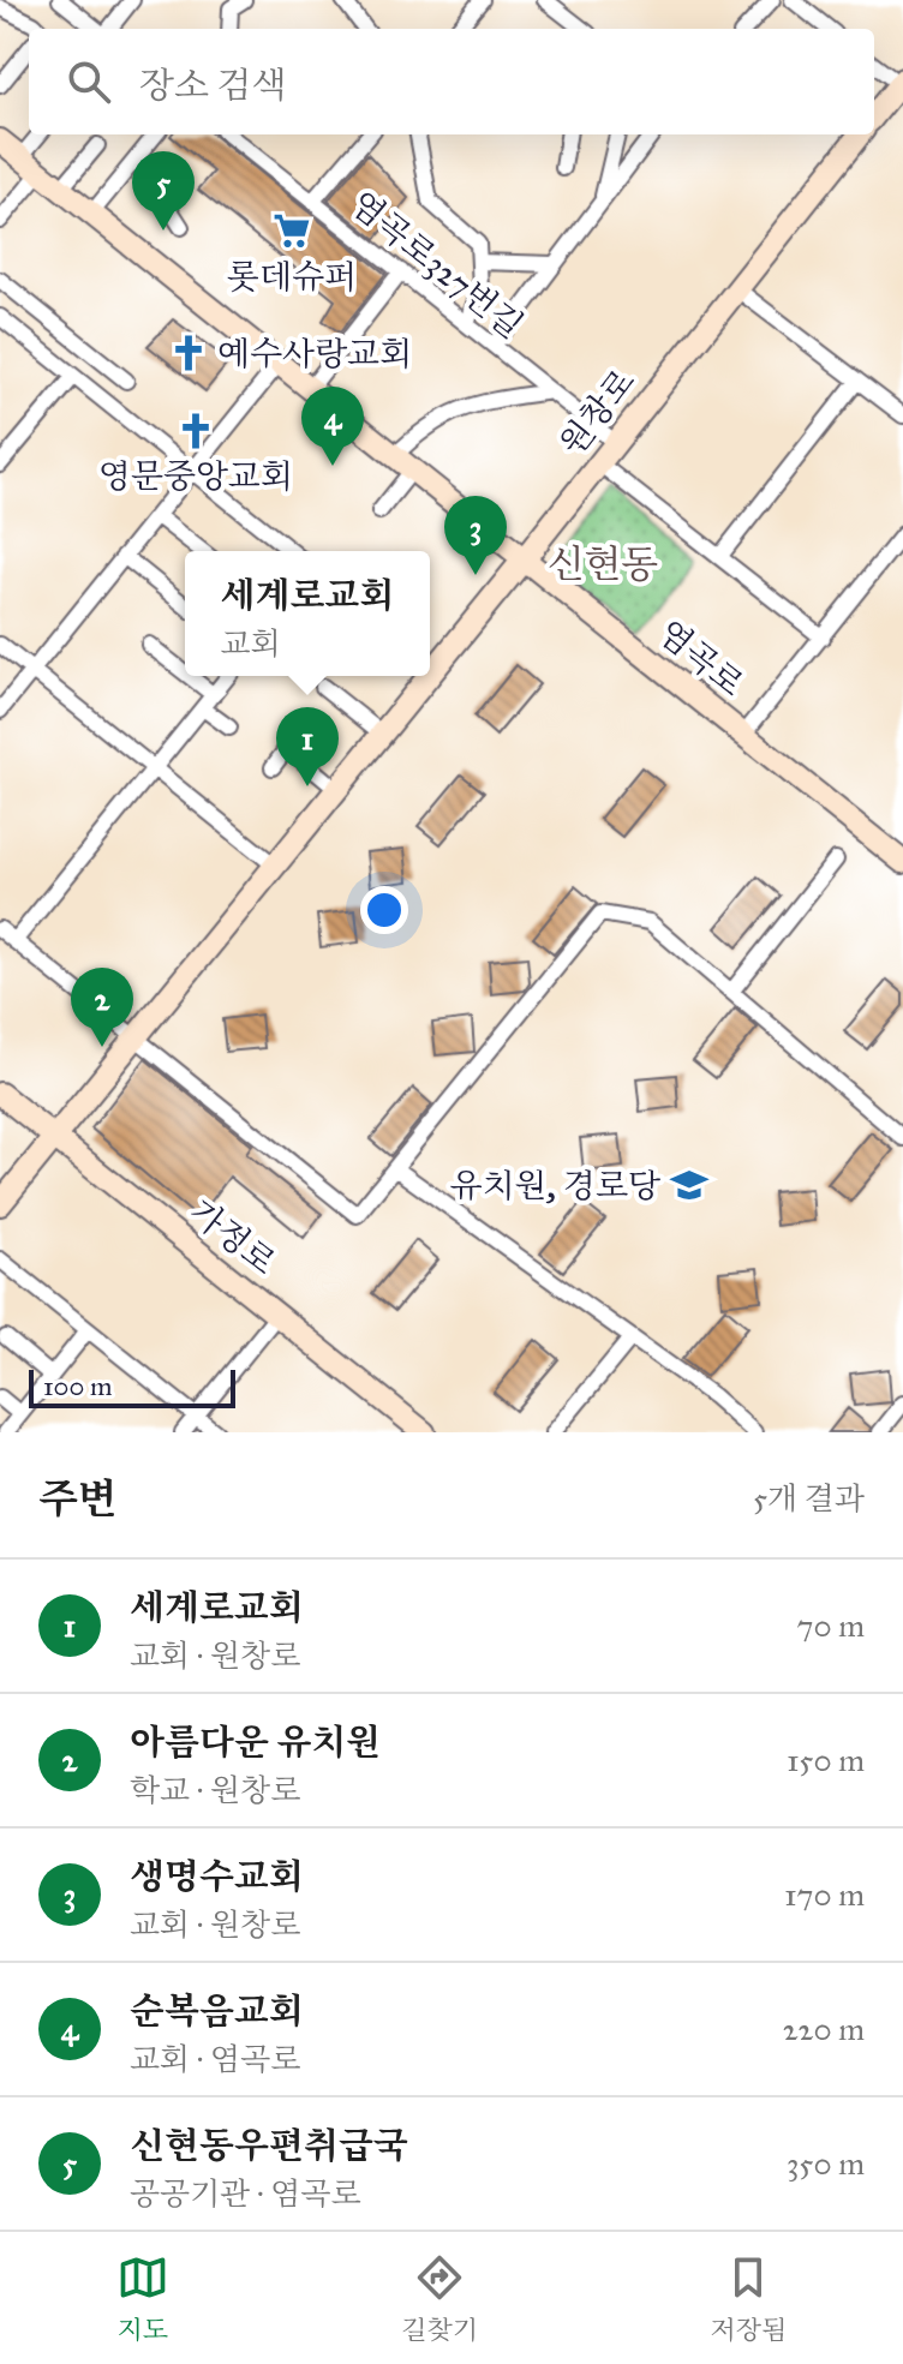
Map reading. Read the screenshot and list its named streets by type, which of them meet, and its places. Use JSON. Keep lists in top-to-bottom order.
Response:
{
  "streets": {
    "street": [
      "염곡로327번길",
      "원창로",
      "염곡로",
      "가정로"
    ]
  },
  "crossings": [
    ["염곡로327번길", "원창로"],
    ["원창로", "염곡로"],
    ["원창로", "가정로"]
  ],
  "districts": ["신현동"],
  "places": {
    "supermarket": ["롯데슈퍼"],
    "church": ["예수사랑교회", "영문중앙교회"],
    "school or university": ["유치원, 경로당"]
  },
  "scale_bar": "100 m",
  "page": {
    "search": "장소 검색",
    "pins": [
      "5",
      "4",
      "3",
      "1",
      "2"
    ],
    "popup": ["세계로교회", "교회"],
    "scale": "100 m",
    "heading": ["주변", "5개 결과"],
    "list": [
      {
        "mark": "1",
        "name": "세계로교회",
        "note": "교회 · 원창로",
        "value": "70 m"
      },
      {
        "mark": "2",
        "name": "아름다운 유치원",
        "note": "학교 · 원창로",
        "value": "150 m"
      },
      {
        "mark": "3",
        "name": "생명수교회",
        "note": "교회 · 원창로",
        "value": "170 m"
      },
      {
        "mark": "4",
        "name": "순복음교회",
        "note": "교회 · 염곡로",
        "value": "220 m"
      },
      {
        "mark": "5",
        "name": "신현동우편취급국",
        "note": "공공기관 · 염곡로",
        "value": "350 m"
      }
    ],
    "nav": ["지도", "길찾기", "저장됨"]
  }
}
